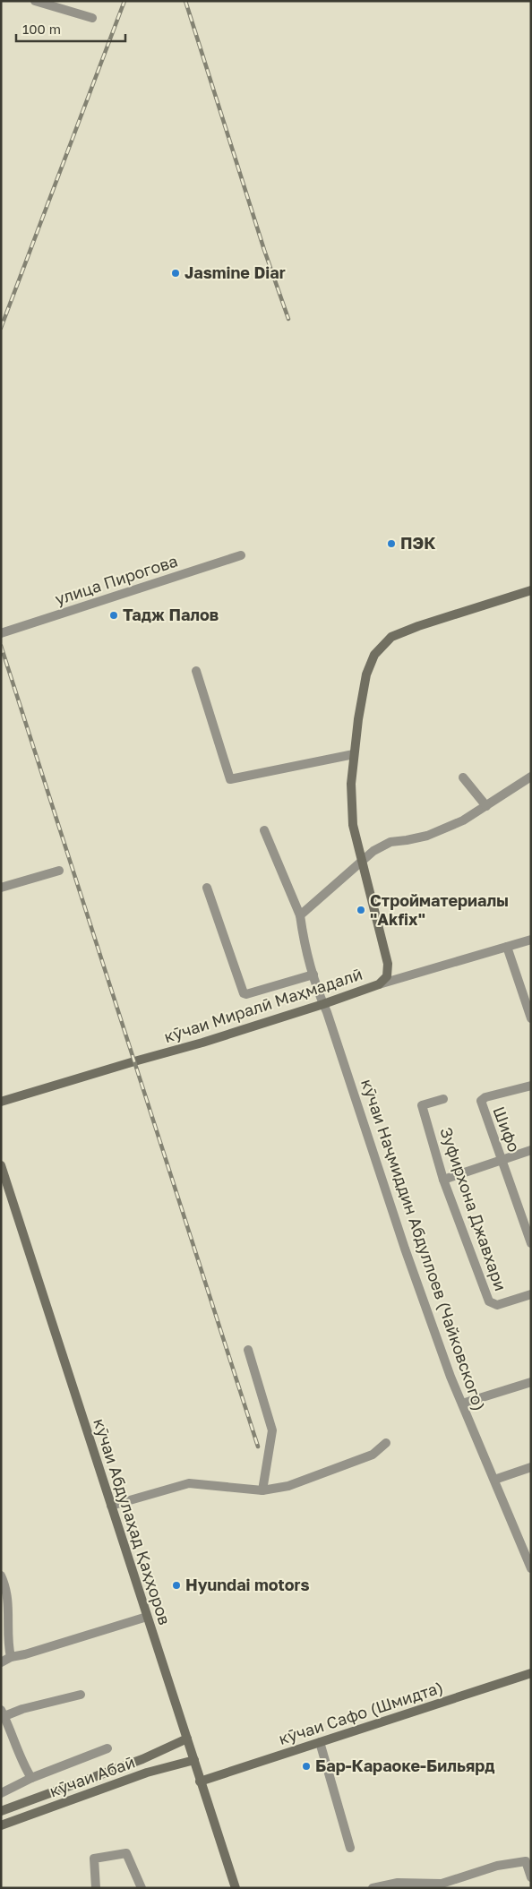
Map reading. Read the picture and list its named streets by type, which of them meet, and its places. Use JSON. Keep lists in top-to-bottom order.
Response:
{
  "streets": {
    "street": [
      "улица Пирогова",
      "кӯчаи Миралӣ Маҳмадалӣ",
      "Шифо",
      "Зуфирхона Джавхари",
      "кӯчаи Наҷмиддин Абдуллоев (Чайковского)",
      "кӯчаи Абдулаҳад Қаҳҳоров",
      "кӯчаи Сафо (Шмидта)",
      "кӯчаи Абаӣ"
    ]
  },
  "crossings": [
    ["кӯчаи Миралӣ Маҳмадалӣ", "кӯчаи Наҷмиддин Абдуллоев (Чайковского)"],
    ["кӯчаи Абдулаҳад Қаҳҳоров", "кӯчаи Сафо (Шмидта)"],
    ["кӯчаи Абдулаҳад Қаҳҳоров", "кӯчаи Абаӣ"]
  ],
  "places": [
    "Jasmine Diar",
    "ПЭК",
    "Тадж Палов",
    "Стройматериалы \"Akfix\"",
    "Hyundai motors",
    "Бар-Караоке-Бильярд"
  ],
  "scale_bar": "100 m"
}
